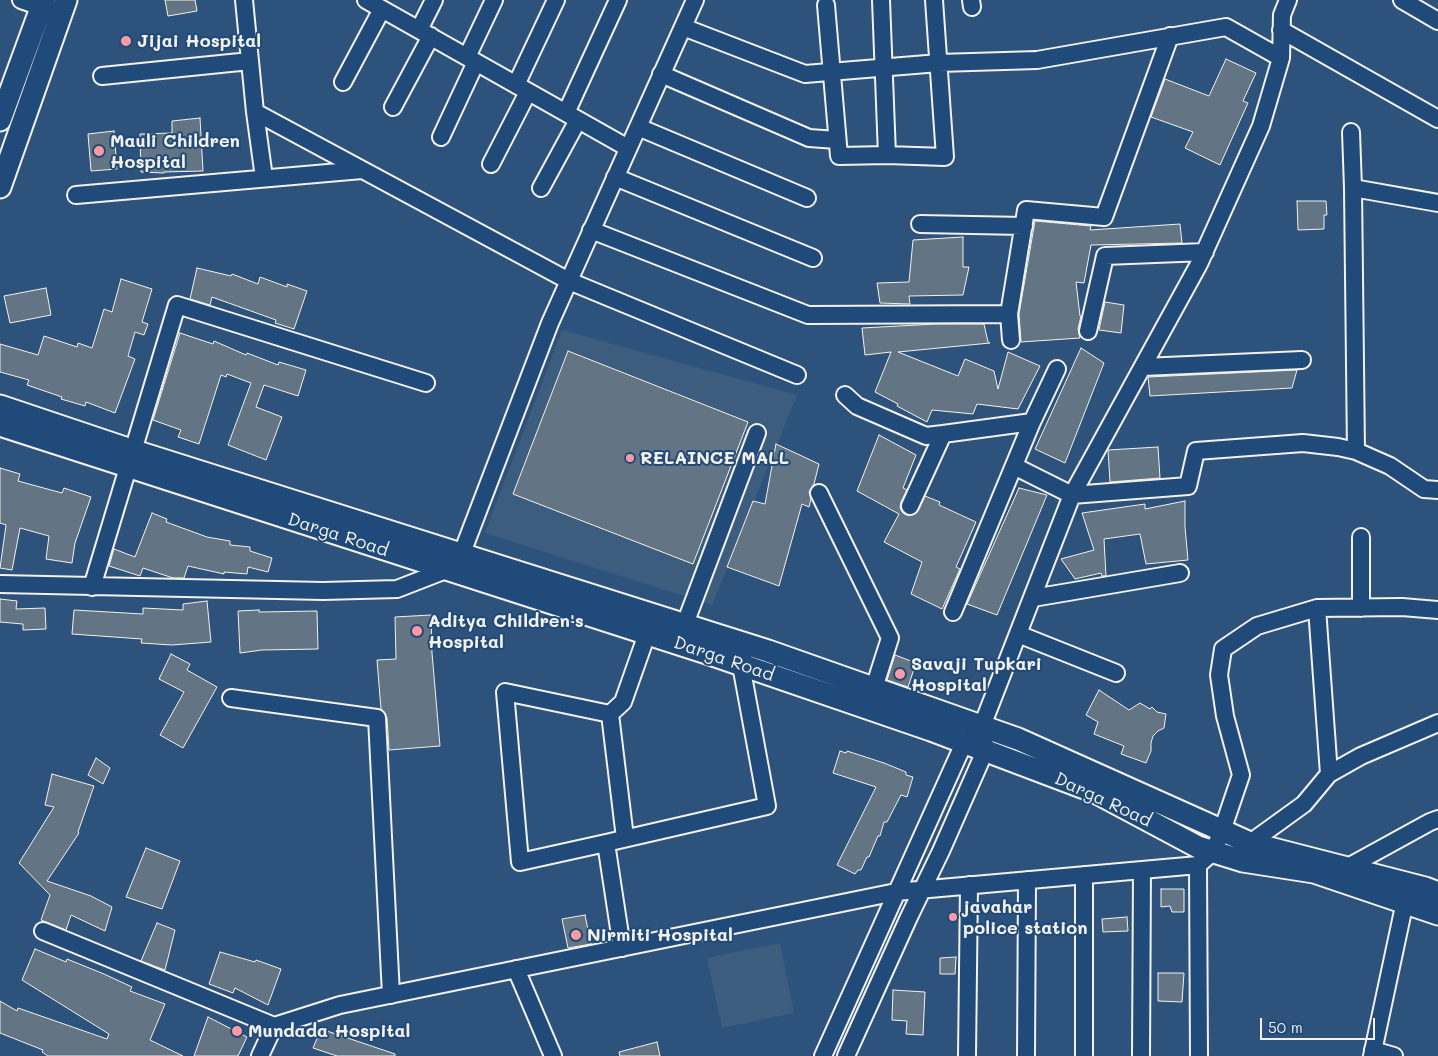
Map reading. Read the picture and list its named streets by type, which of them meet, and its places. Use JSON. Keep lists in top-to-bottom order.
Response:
{
  "streets": {
    "main road": ["Darga Road"]
  },
  "places": [
    "Jijai Hospital",
    "Mauli Children Hospital",
    "RELAINCE MALL",
    "Aditya Children's Hospital",
    "Savaji Tupkari Hospital",
    "javahar police station",
    "Nirmiti Hospital",
    "Mundada Hospital"
  ],
  "scale_bar": "50 m"
}
